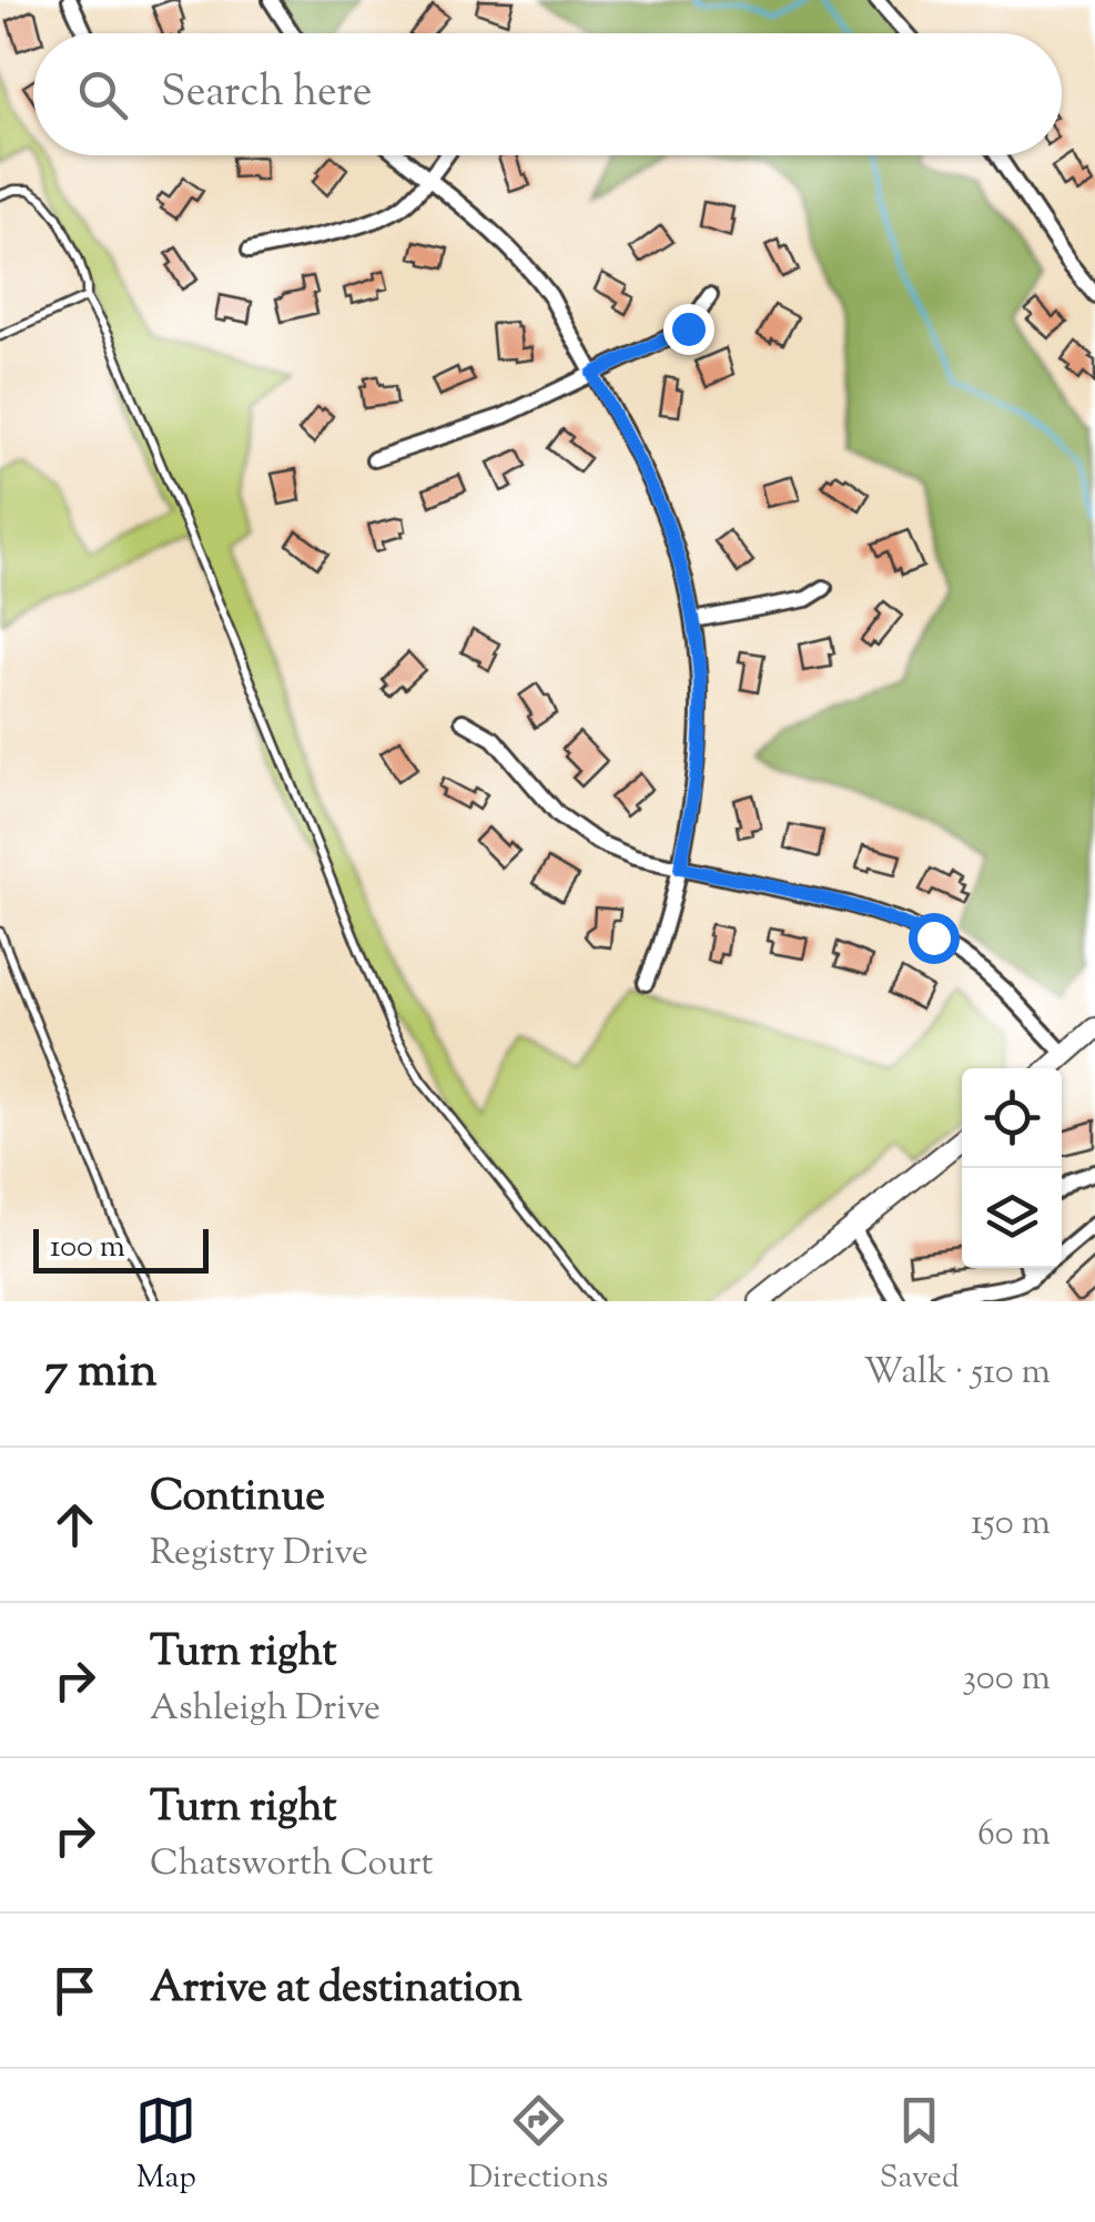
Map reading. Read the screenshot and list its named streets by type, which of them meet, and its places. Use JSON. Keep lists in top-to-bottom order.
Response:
{
  "scale_bar": "100 m",
  "page": {
    "search": "Search here",
    "scale": "100 m",
    "heading": ["7 min", "Walk · 510 m"],
    "list": [
      ["Continue", "Registry Drive", "150 m"],
      ["Turn right", "Ashleigh Drive", "300 m"],
      ["Turn right", "Chatsworth Court", "60 m"],
      "Arrive at destination"
    ],
    "nav": ["Map", "Directions", "Saved"]
  }
}
